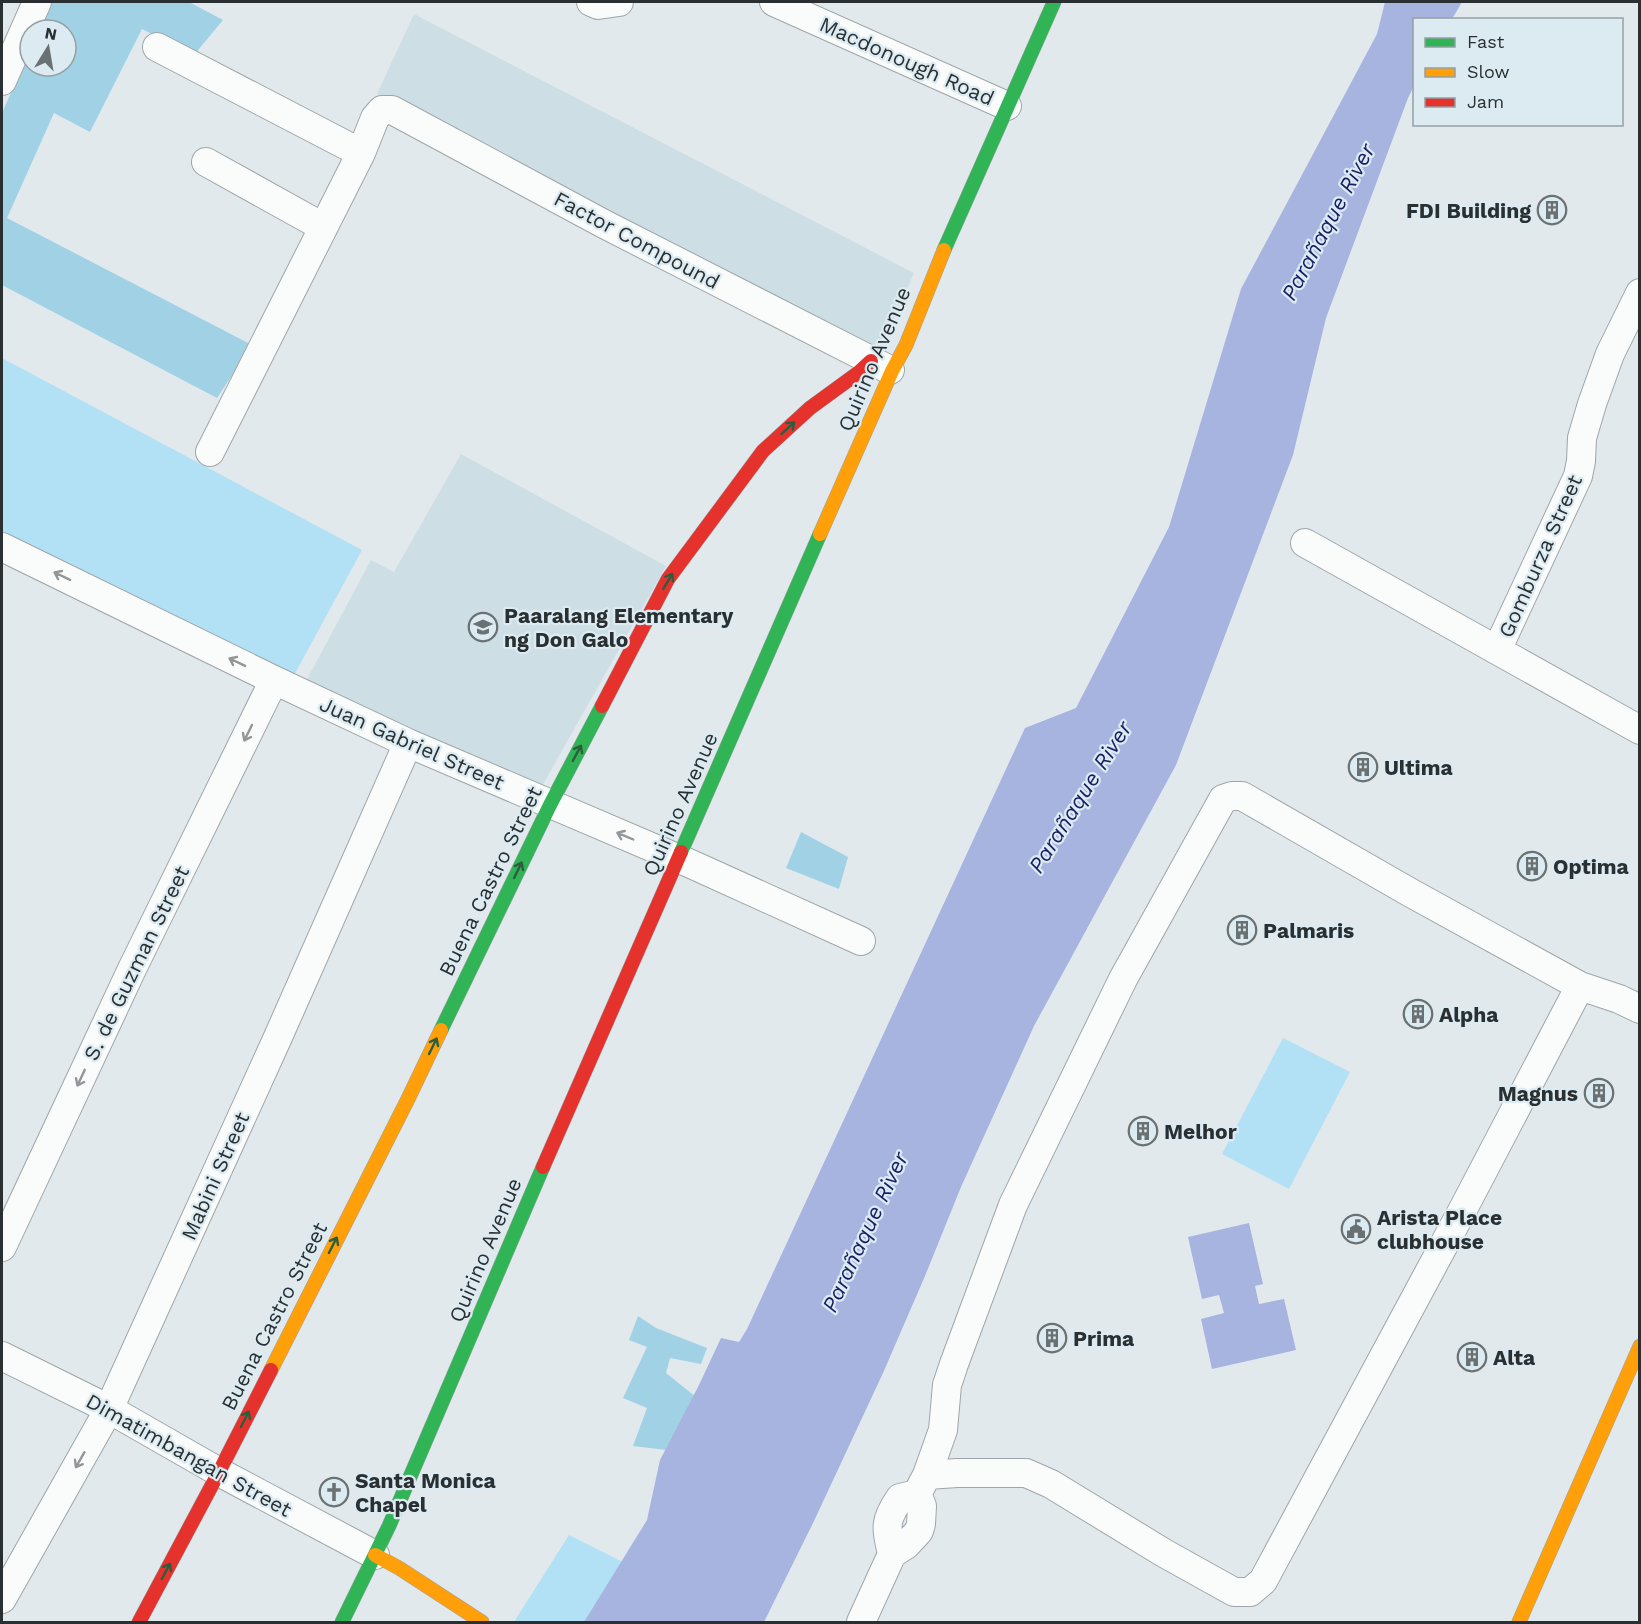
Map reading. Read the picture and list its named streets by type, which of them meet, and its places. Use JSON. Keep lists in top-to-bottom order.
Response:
{
  "streets": {
    "street": [
      "Macdonough Road",
      "Factor Compound",
      "Quirino Avenue",
      "Gomburza Street",
      "Juan Gabriel Street",
      "Buena Castro Street",
      "S. de Guzman Street",
      "Mabini Street",
      "Dimatimbangan Street"
    ]
  },
  "crossings": [
    ["Macdonough Road", "Quirino Avenue"],
    ["Factor Compound", "Quirino Avenue"],
    ["Factor Compound", "Buena Castro Street"],
    ["Quirino Avenue", "Juan Gabriel Street"],
    ["Quirino Avenue", "Buena Castro Street"],
    ["Quirino Avenue", "Dimatimbangan Street"],
    ["Juan Gabriel Street", "Buena Castro Street"],
    ["Juan Gabriel Street", "S. de Guzman Street"],
    ["Juan Gabriel Street", "Mabini Street"],
    ["Buena Castro Street", "Dimatimbangan Street"],
    ["Mabini Street", "Dimatimbangan Street"]
  ],
  "one_way": ["Juan Gabriel Street", "Buena Castro Street", "S. de Guzman Street"],
  "water": ["Parañaque River"],
  "places": {
    "building": [
      "FDI Building",
      "Ultima",
      "Optima",
      "Palmaris",
      "Alpha",
      "Magnus",
      "Melhor",
      "Prima",
      "Alta"
    ],
    "school or university": ["Paaralang Elementary ng Don Galo"],
    "public building": ["Arista Place clubhouse"],
    "church": ["Santa Monica Chapel"]
  },
  "legend": ["Fast", "Slow", "Jam"],
  "north": "top"
}
